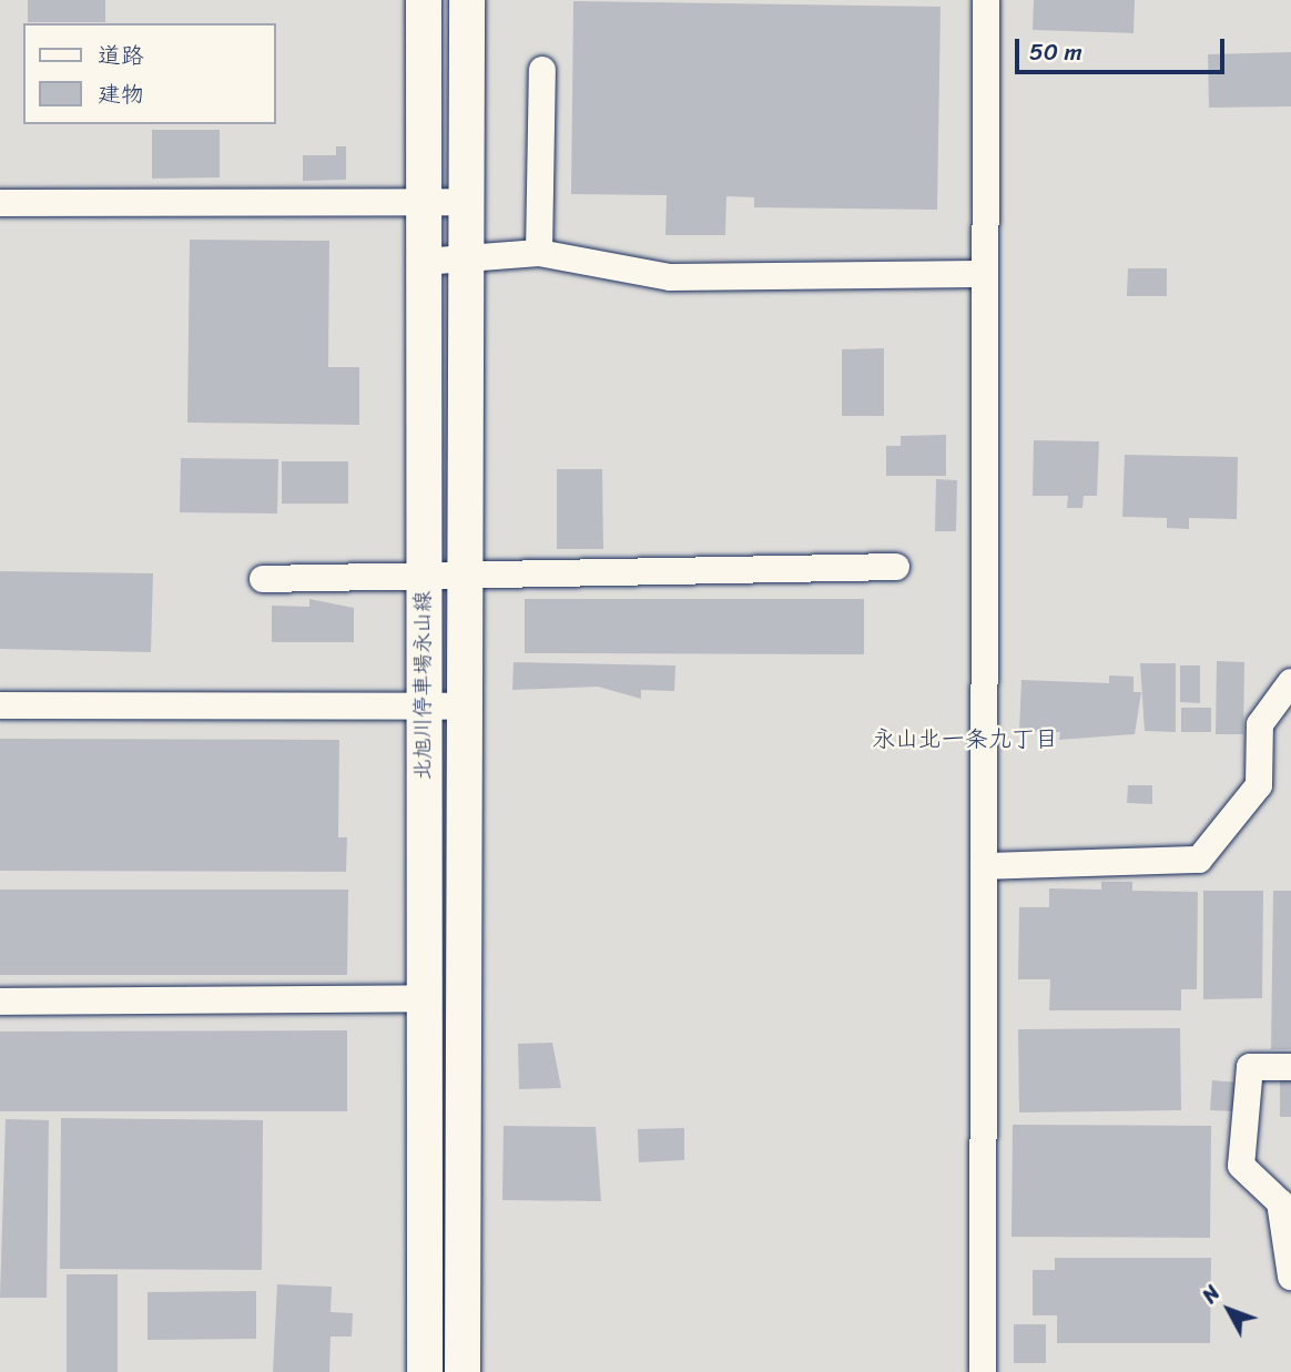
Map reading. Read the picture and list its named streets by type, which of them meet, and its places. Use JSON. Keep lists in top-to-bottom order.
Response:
{
  "streets": {
    "main road": ["北旭川停車場永山線"]
  },
  "districts": ["永山北一条九丁目"],
  "legend": ["道路", "建物"],
  "scale_bar": "50 m",
  "north": "top left"
}
